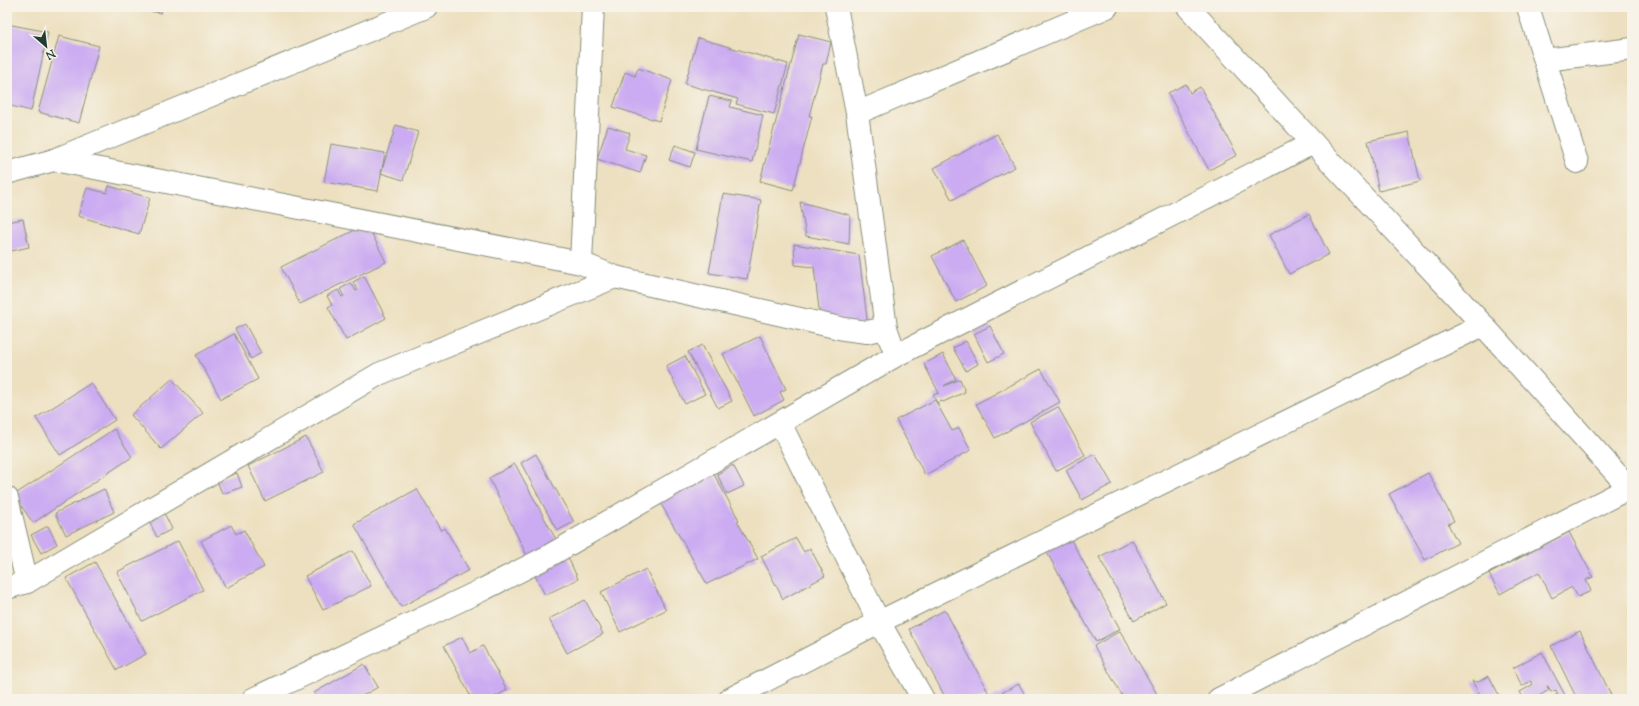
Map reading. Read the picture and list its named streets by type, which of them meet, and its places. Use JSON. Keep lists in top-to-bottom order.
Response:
{
  "north": "bottom right"
}
